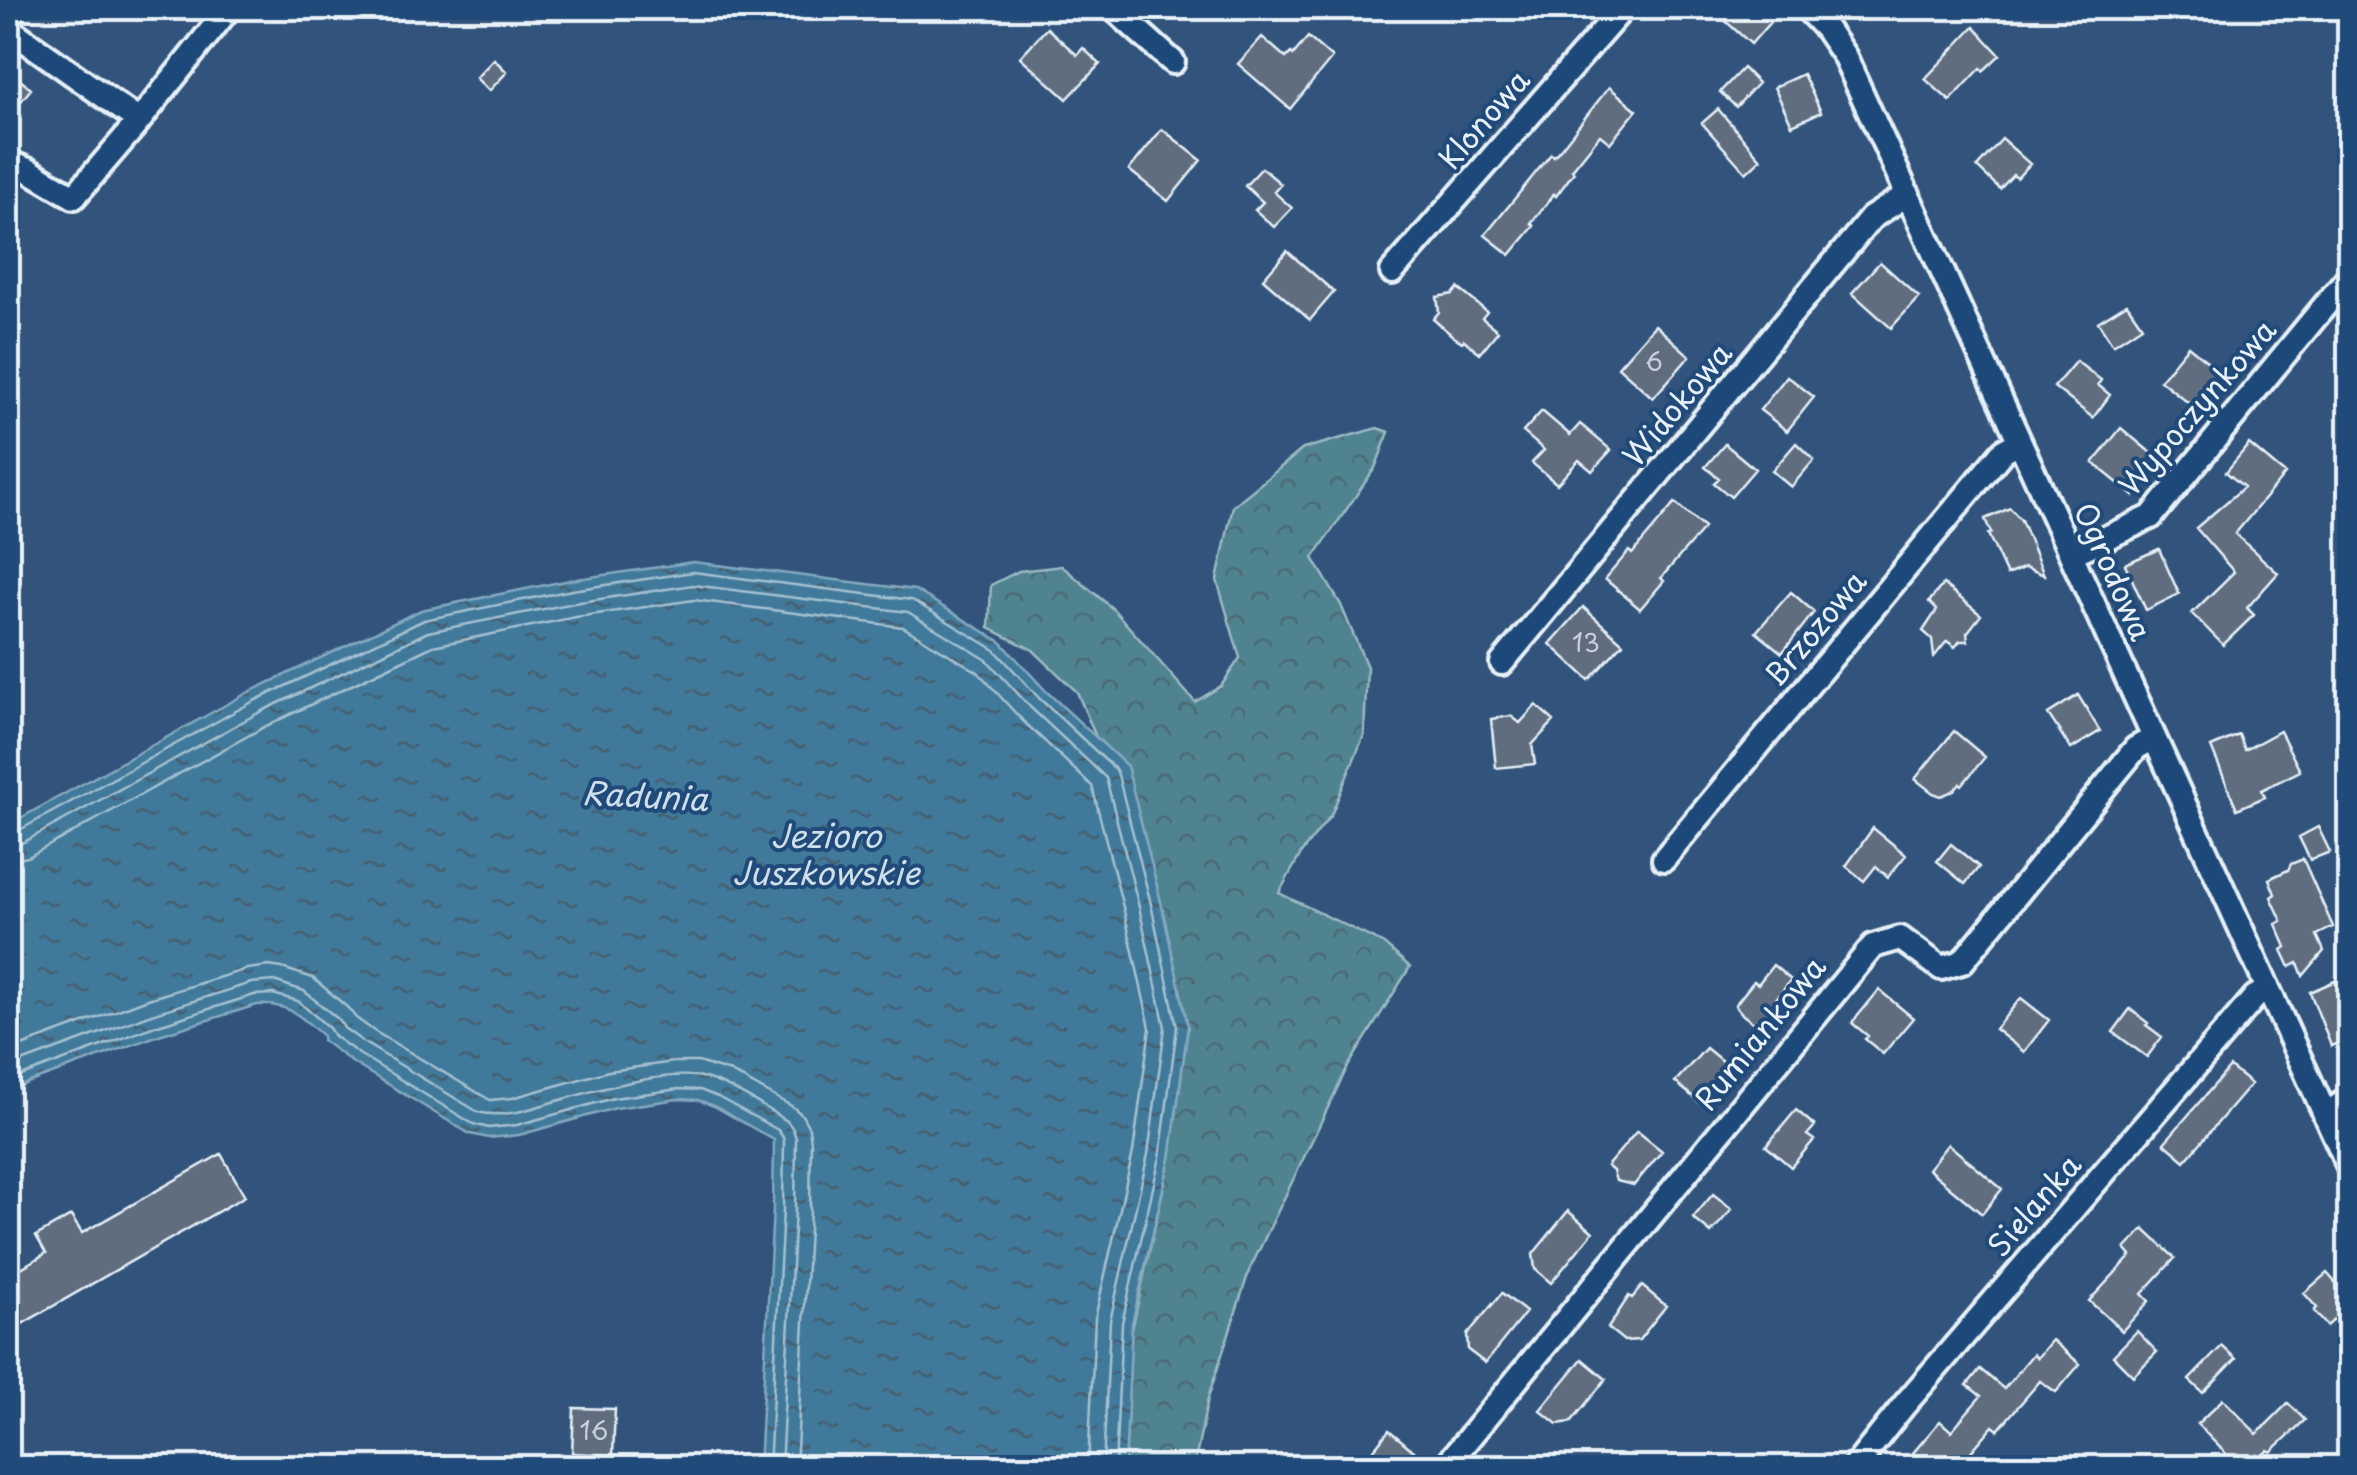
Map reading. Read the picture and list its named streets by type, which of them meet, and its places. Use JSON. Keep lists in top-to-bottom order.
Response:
{
  "streets": {
    "street": [
      "Klonowa",
      "Widokowa",
      "Wypoczynkowa",
      "Ogrodowa",
      "Brzozowa",
      "Rumiankowa",
      "Sielanka"
    ]
  },
  "crossings": [
    ["Widokowa", "Ogrodowa"],
    ["Wypoczynkowa", "Ogrodowa"],
    ["Ogrodowa", "Brzozowa"],
    ["Ogrodowa", "Rumiankowa"],
    ["Ogrodowa", "Sielanka"]
  ],
  "water": ["Radunia", "Jezioro Juszkowskie"],
  "house_numbers": ["6", "13", "16"]
}
